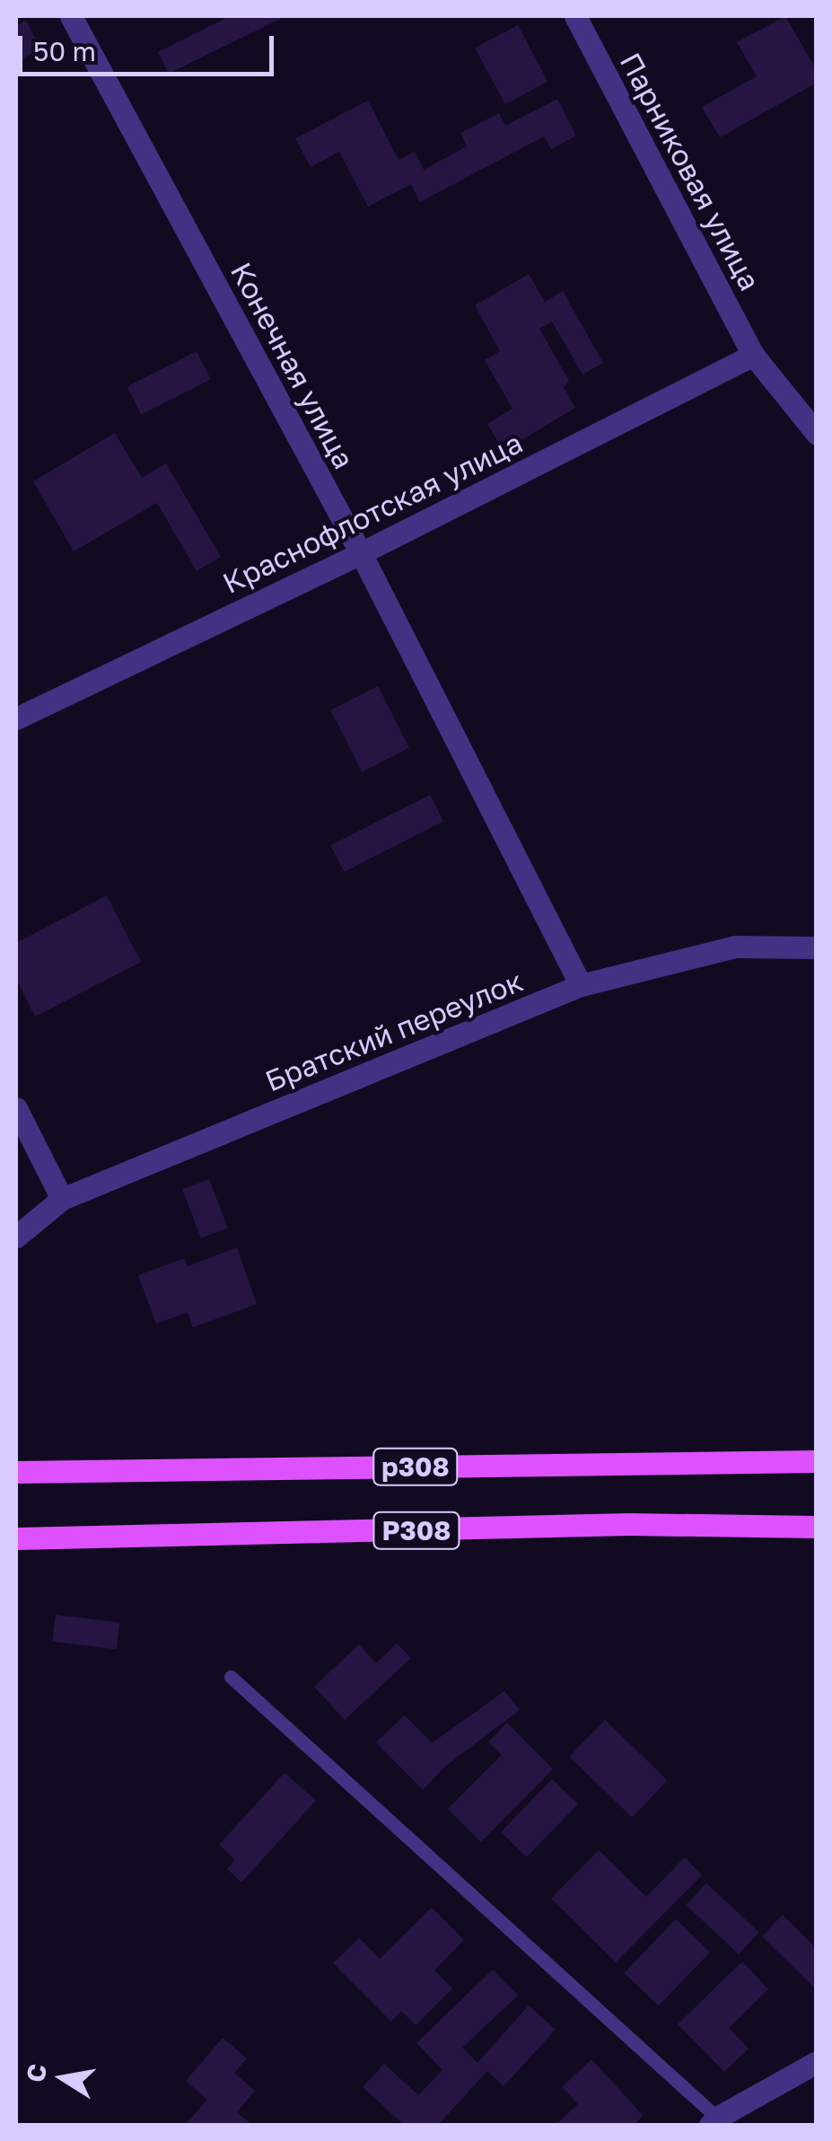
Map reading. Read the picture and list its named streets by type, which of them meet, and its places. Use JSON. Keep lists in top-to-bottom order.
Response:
{
  "streets": {
    "main road": ["p308", "P308"],
    "street": [
      "Парниковая улица",
      "Конечная улица",
      "Краснофлотская улица",
      "Братский переулок"
    ]
  },
  "crossings": [
    ["Парниковая улица", "Краснофлотская улица"],
    ["Конечная улица", "Краснофлотская улица"],
    ["Конечная улица", "Братский переулок"]
  ],
  "scale_bar": "50 m",
  "north": "left"
}
